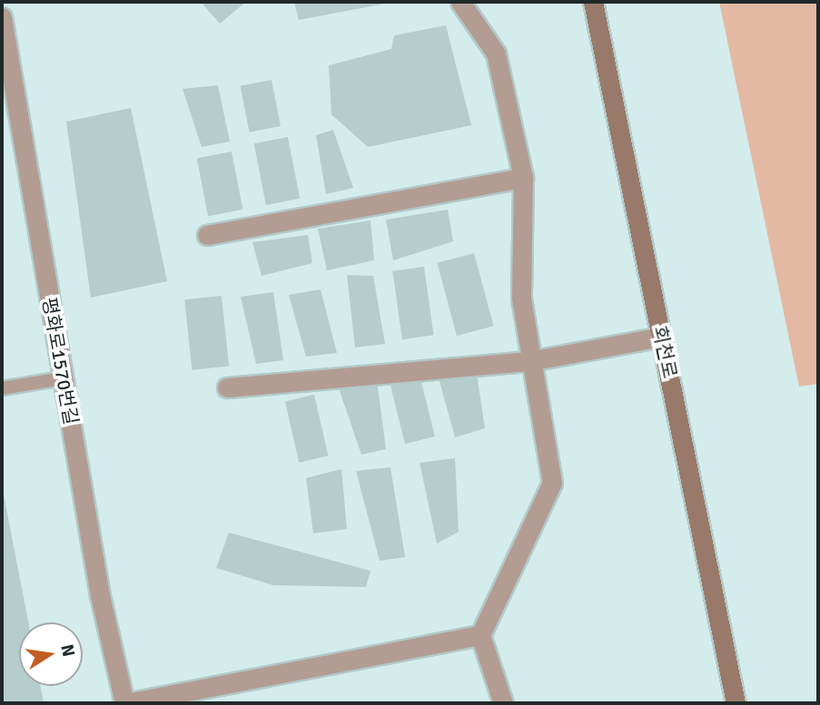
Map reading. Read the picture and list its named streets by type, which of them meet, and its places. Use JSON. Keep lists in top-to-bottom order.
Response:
{
  "streets": {
    "street": ["회천로", "평화로1570번길"]
  },
  "north": "right"
}
